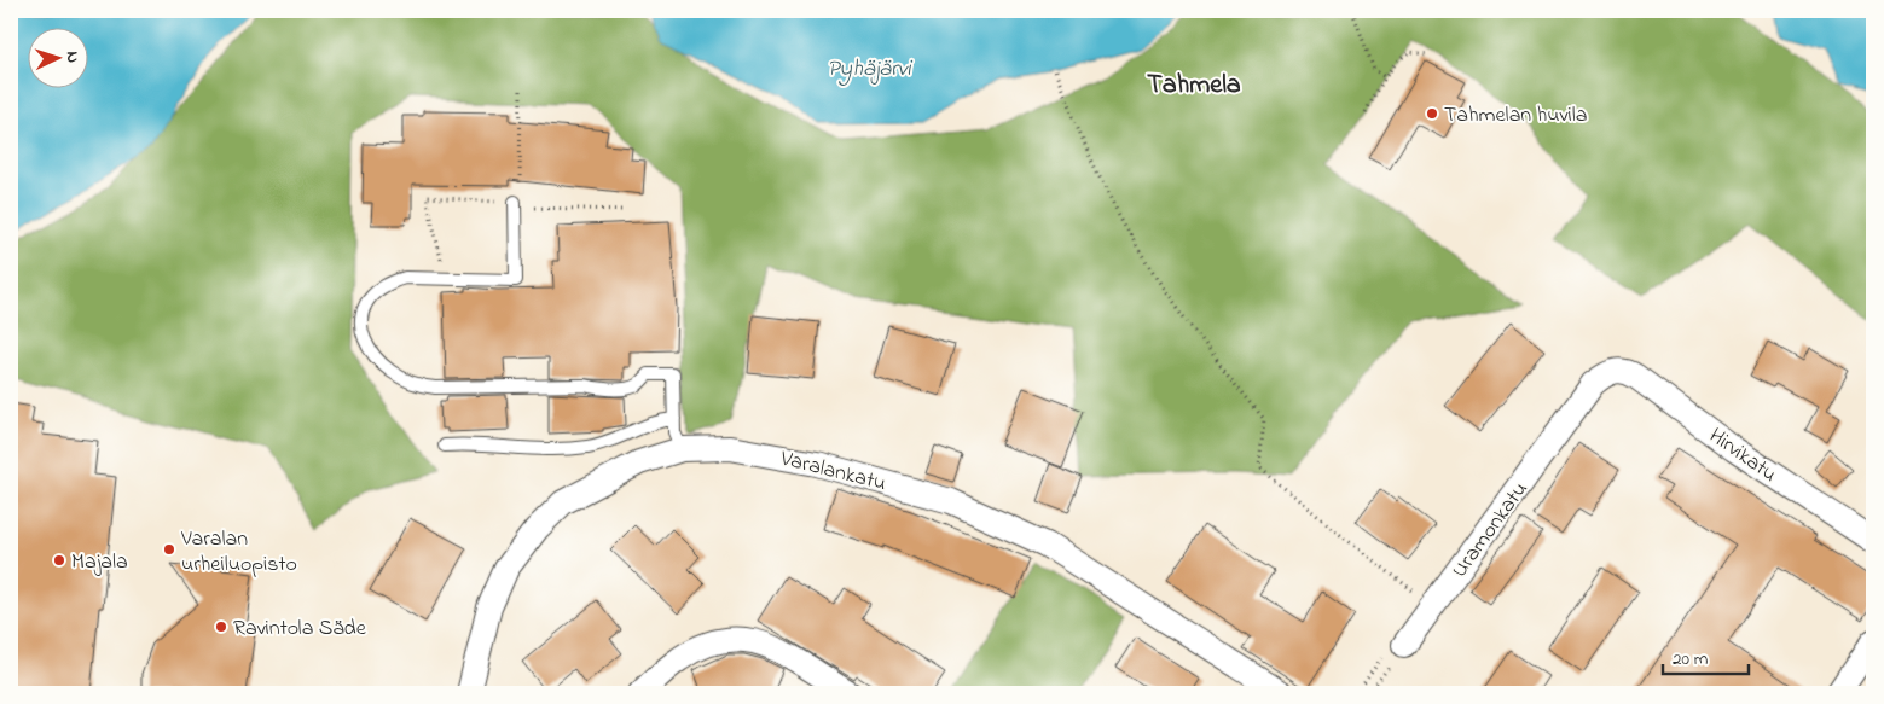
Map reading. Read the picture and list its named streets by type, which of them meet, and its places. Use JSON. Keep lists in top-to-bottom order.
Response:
{
  "streets": {
    "street": ["Hirvikatu", "Varalankatu", "Uramonkatu"]
  },
  "crossings": [
    ["Hirvikatu", "Uramonkatu"]
  ],
  "districts": ["Tahmela"],
  "water": ["Pyhäjärvi"],
  "places": [
    "Tahmelan huvila",
    "Varalan urheiluopisto",
    "Majala",
    "Ravintola Säde"
  ],
  "scale_bar": "20 m",
  "north": "right"
}
